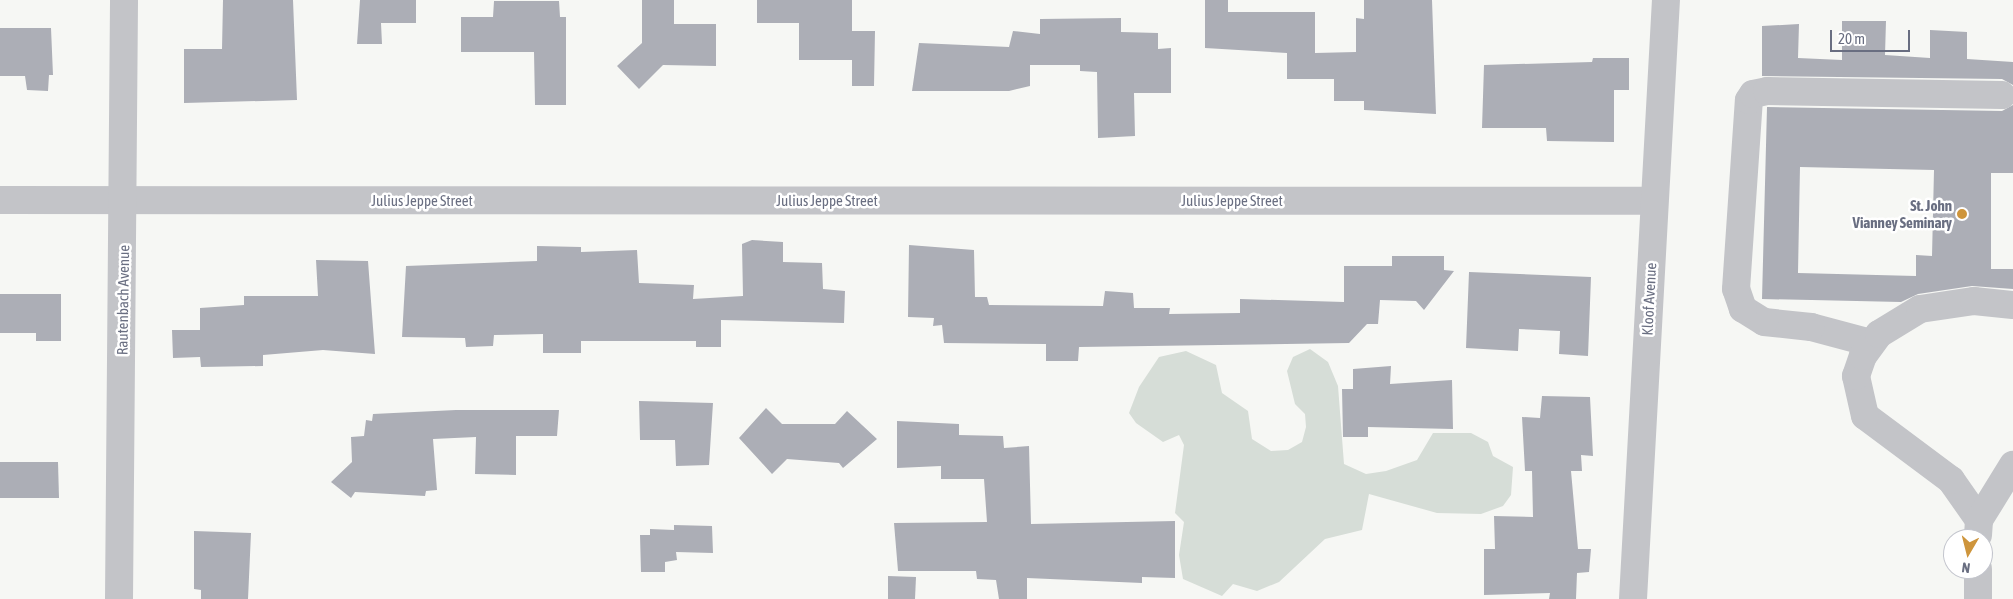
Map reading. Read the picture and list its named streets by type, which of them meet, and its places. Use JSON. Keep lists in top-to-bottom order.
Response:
{
  "streets": {
    "street": ["Julius Jeppe Street", "Kloof Avenue", "Rautenbach Avenue"]
  },
  "crossings": [
    ["Julius Jeppe Street", "Kloof Avenue"],
    ["Julius Jeppe Street", "Rautenbach Avenue"]
  ],
  "places": ["St. John Vianney Seminary"],
  "scale_bar": "20 m",
  "north": "bottom"
}
